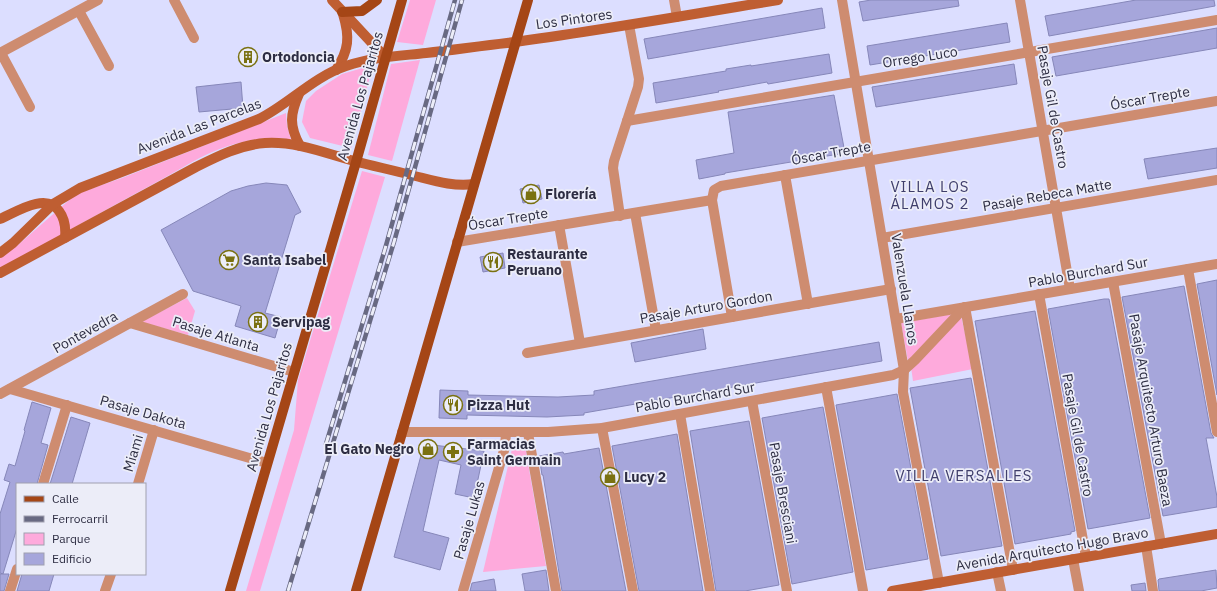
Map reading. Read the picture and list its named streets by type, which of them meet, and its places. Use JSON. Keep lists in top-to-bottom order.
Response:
{
  "streets": {
    "main road": ["Avenida Los Pajaritos"],
    "street": [
      "Los Pintores",
      "Orrego Luco",
      "Óscar Trepte",
      "Pasaje Gil de Castro",
      "Avenida Las Parcelas",
      "Pasaje Rebeca Matte",
      "Pablo Burchard Sur",
      "Valenzuela Llanos",
      "Pasaje Arturo Gordon",
      "Pontevedra",
      "Pasaje Atlanta",
      "Pasaje Arquitecto Arturo Baeza",
      "Pasaje Dakota",
      "Miami",
      "Pasaje Bresciani",
      "Pasaje Lukas",
      "Avenida Arquitecto Hugo Bravo"
    ]
  },
  "crossings": [
    ["Los Pintores", "Avenida Las Parcelas"],
    ["Orrego Luco", "Pasaje Gil de Castro"],
    ["Orrego Luco", "Valenzuela Llanos"],
    ["Avenida Los Pajaritos", "Avenida Las Parcelas"],
    ["Avenida Los Pajaritos", "Pasaje Atlanta"],
    ["Avenida Los Pajaritos", "Pasaje Dakota"],
    ["Óscar Trepte", "Pasaje Gil de Castro"],
    ["Óscar Trepte", "Valenzuela Llanos"],
    ["Pasaje Gil de Castro", "Pasaje Rebeca Matte"],
    ["Pasaje Gil de Castro", "Pablo Burchard Sur"],
    ["Pasaje Gil de Castro", "Avenida Arquitecto Hugo Bravo"],
    ["Pasaje Rebeca Matte", "Valenzuela Llanos"],
    ["Pablo Burchard Sur", "Valenzuela Llanos"],
    ["Pablo Burchard Sur", "Pasaje Arquitecto Arturo Baeza"],
    ["Pablo Burchard Sur", "Pasaje Bresciani"],
    ["Pablo Burchard Sur", "Pasaje Lukas"],
    ["Valenzuela Llanos", "Pasaje Arturo Gordon"],
    ["Valenzuela Llanos", "Avenida Arquitecto Hugo Bravo"],
    ["Pontevedra", "Pasaje Atlanta"],
    ["Pontevedra", "Pasaje Dakota"],
    ["Pasaje Arquitecto Arturo Baeza", "Avenida Arquitecto Hugo Bravo"],
    ["Pasaje Dakota", "Miami"]
  ],
  "districts": ["VILLA LOS ÁLAMOS 2", "VILLA VERSALLES"],
  "places": {
    "building": ["Ortodoncia", "Servipag"],
    "shop": ["Florería", "El Gato Negro", "Lucy 2"],
    "supermarket": ["Santa Isabel"],
    "restaurant": ["Restaurante Peruano", "Pizza Hut"],
    "pharmacy": ["Farmacias Saint Germain"]
  },
  "legend": [
    "Calle",
    "Ferrocarril",
    "Parque",
    "Edificio"
  ]
}
